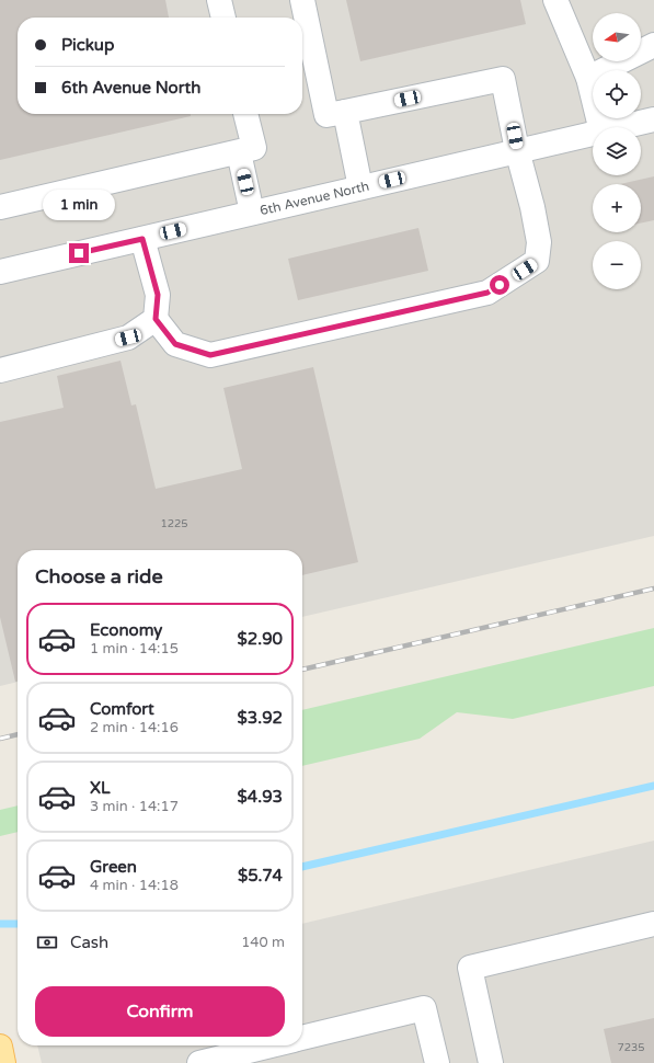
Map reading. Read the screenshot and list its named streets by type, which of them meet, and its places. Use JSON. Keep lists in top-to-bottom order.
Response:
{
  "streets": {
    "street": ["6th Avenue North"]
  },
  "house_numbers": ["1225", "7235"],
  "north": "left",
  "page": {
    "map_buttons": ["+", "−"],
    "banner": ["Pickup", "6th Avenue North"],
    "bubble": "1 min",
    "heading": "Choose a ride",
    "list": [
      {
        "name": "Economy",
        "note": "1 min · 14:15",
        "value": "$2.90"
      },
      {
        "name": "Comfort",
        "note": "2 min · 14:16",
        "value": "$3.92"
      },
      {
        "name": "XL",
        "note": "3 min · 14:17",
        "value": "$4.93"
      },
      {
        "name": "Green",
        "note": "4 min · 14:18",
        "value": "$5.74"
      }
    ],
    "pay": ["Cash", "140 m"],
    "buttons": "Confirm"
  }
}
